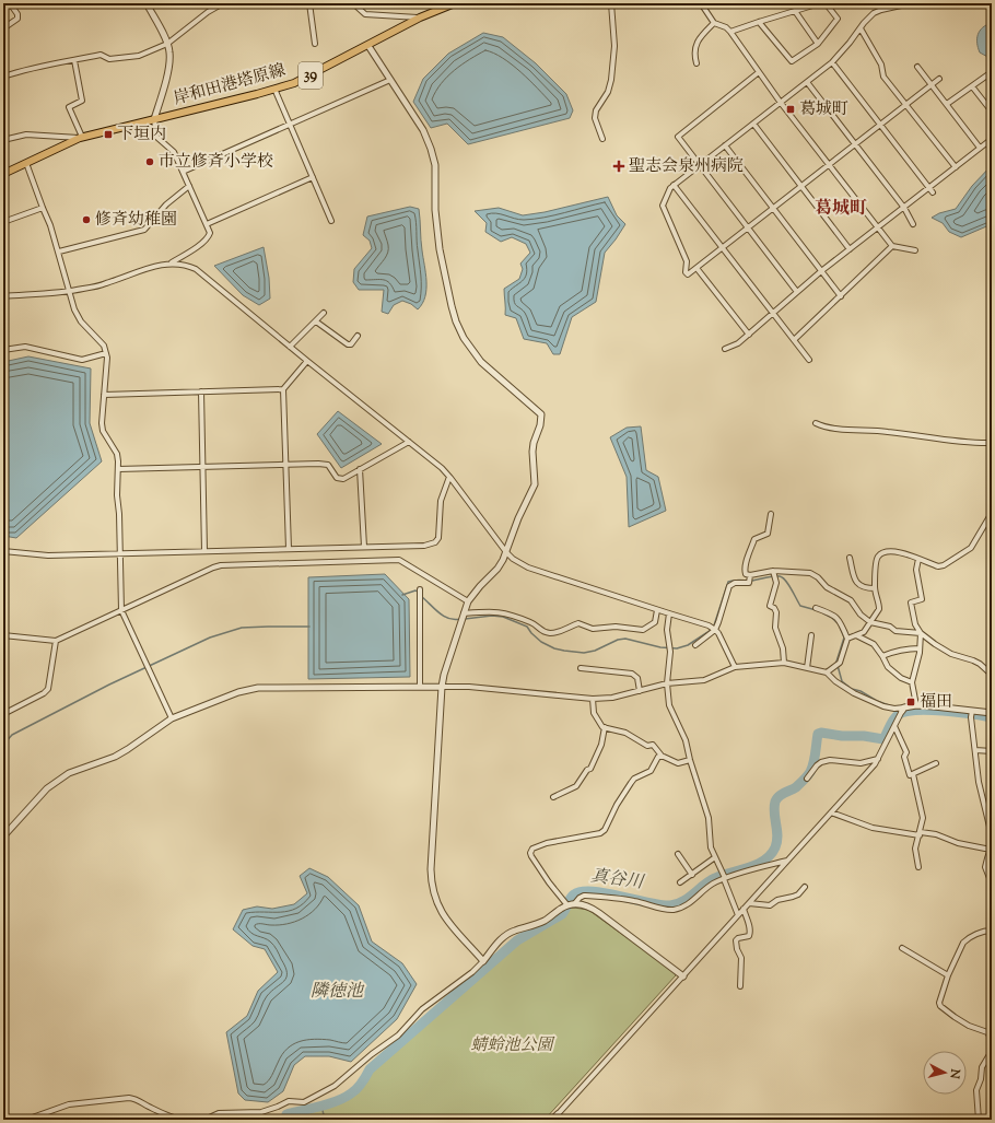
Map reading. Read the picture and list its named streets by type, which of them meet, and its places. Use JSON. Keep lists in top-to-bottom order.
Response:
{
  "streets": {
    "main road": ["39", "岸和田港塔原線"]
  },
  "districts": ["葛城町"],
  "water": ["真谷川", "隣徳池"],
  "parks": ["蜻蛉池公園"],
  "places": {
    "transit": ["葛城町", "下垣内", "福田"],
    "other": ["市立修斉小学校", "修斉幼稚園"],
    "health": ["聖志会泉州病院"]
  },
  "north": "right"
}
